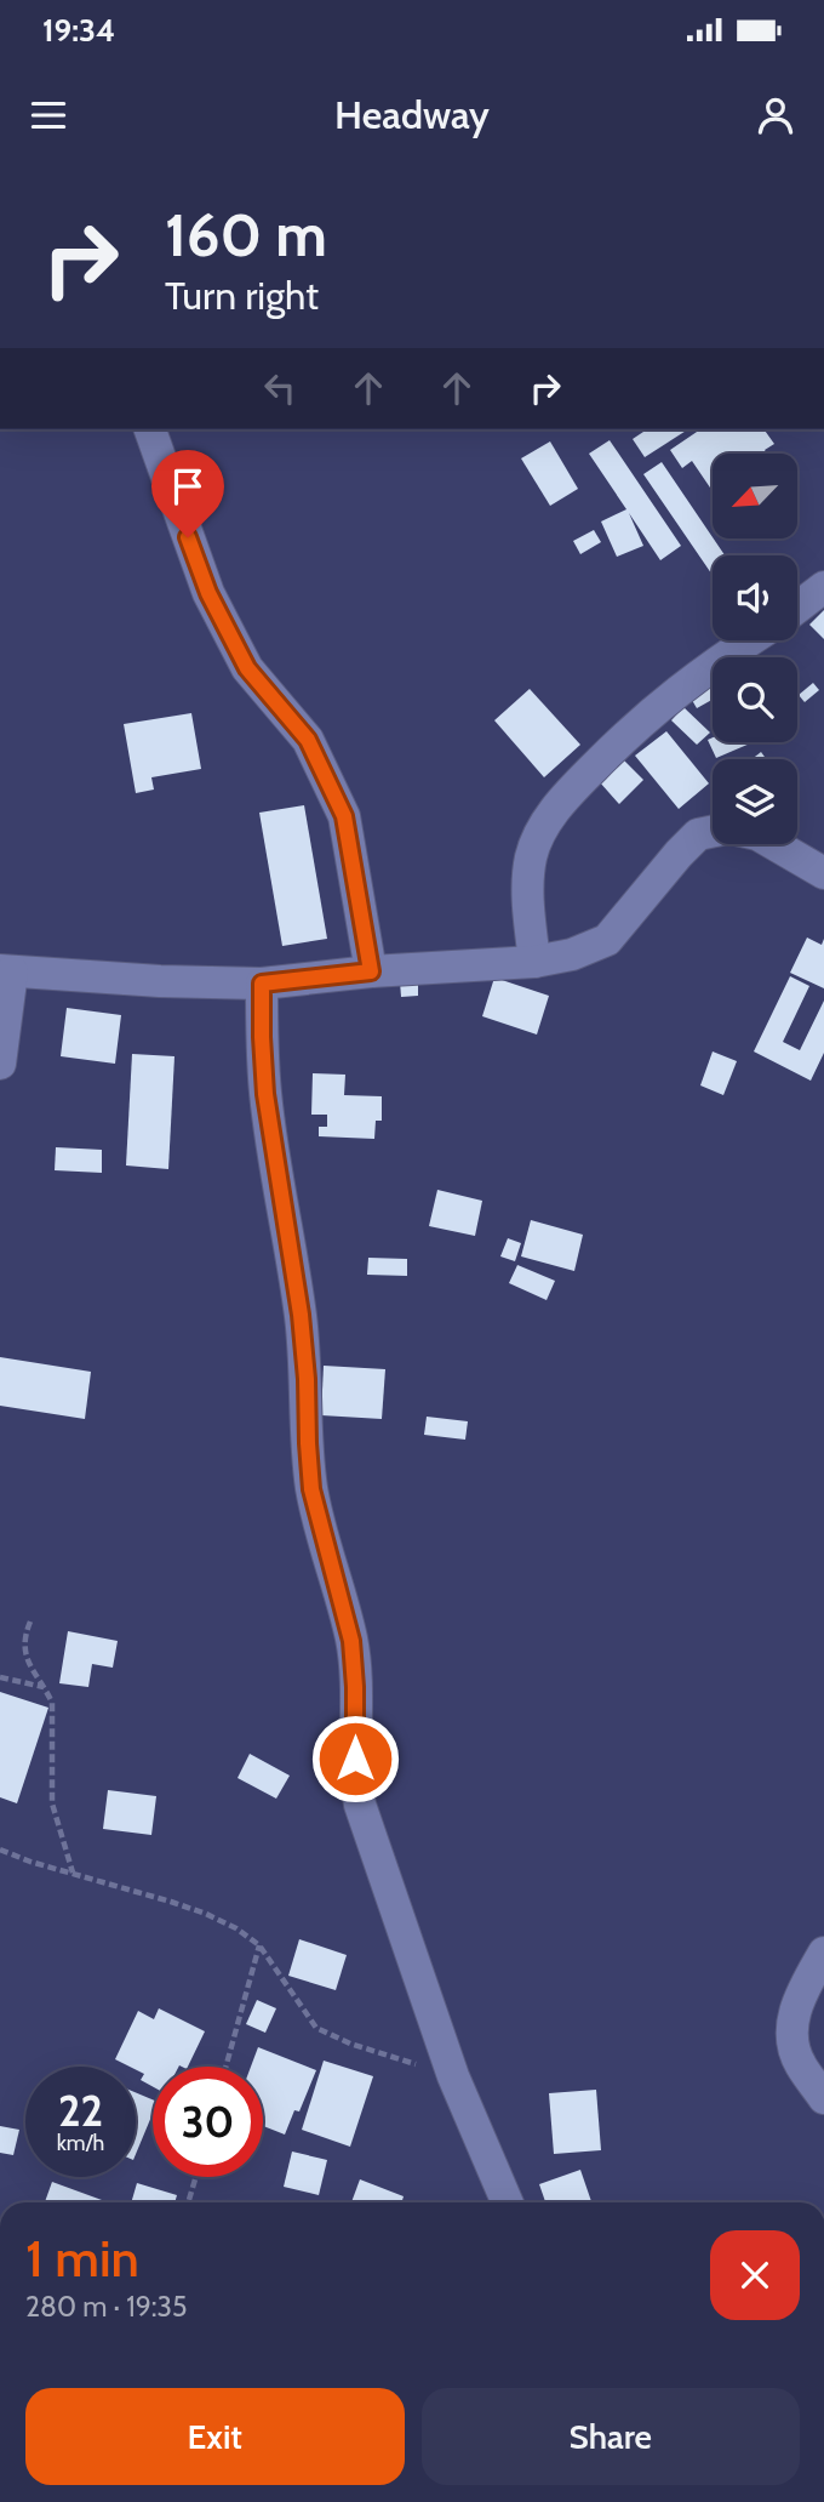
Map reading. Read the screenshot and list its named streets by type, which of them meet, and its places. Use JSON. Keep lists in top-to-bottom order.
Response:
{
  "north": "bottom left",
  "page": {
    "status": "19:34",
    "header": "Headway",
    "turn": ["160 m", "Turn right"],
    "speed": "22 km/h",
    "limit": "30",
    "heading": ["1 min", "280 m · 19:35"],
    "buttons": ["Exit", "Share"]
  }
}
